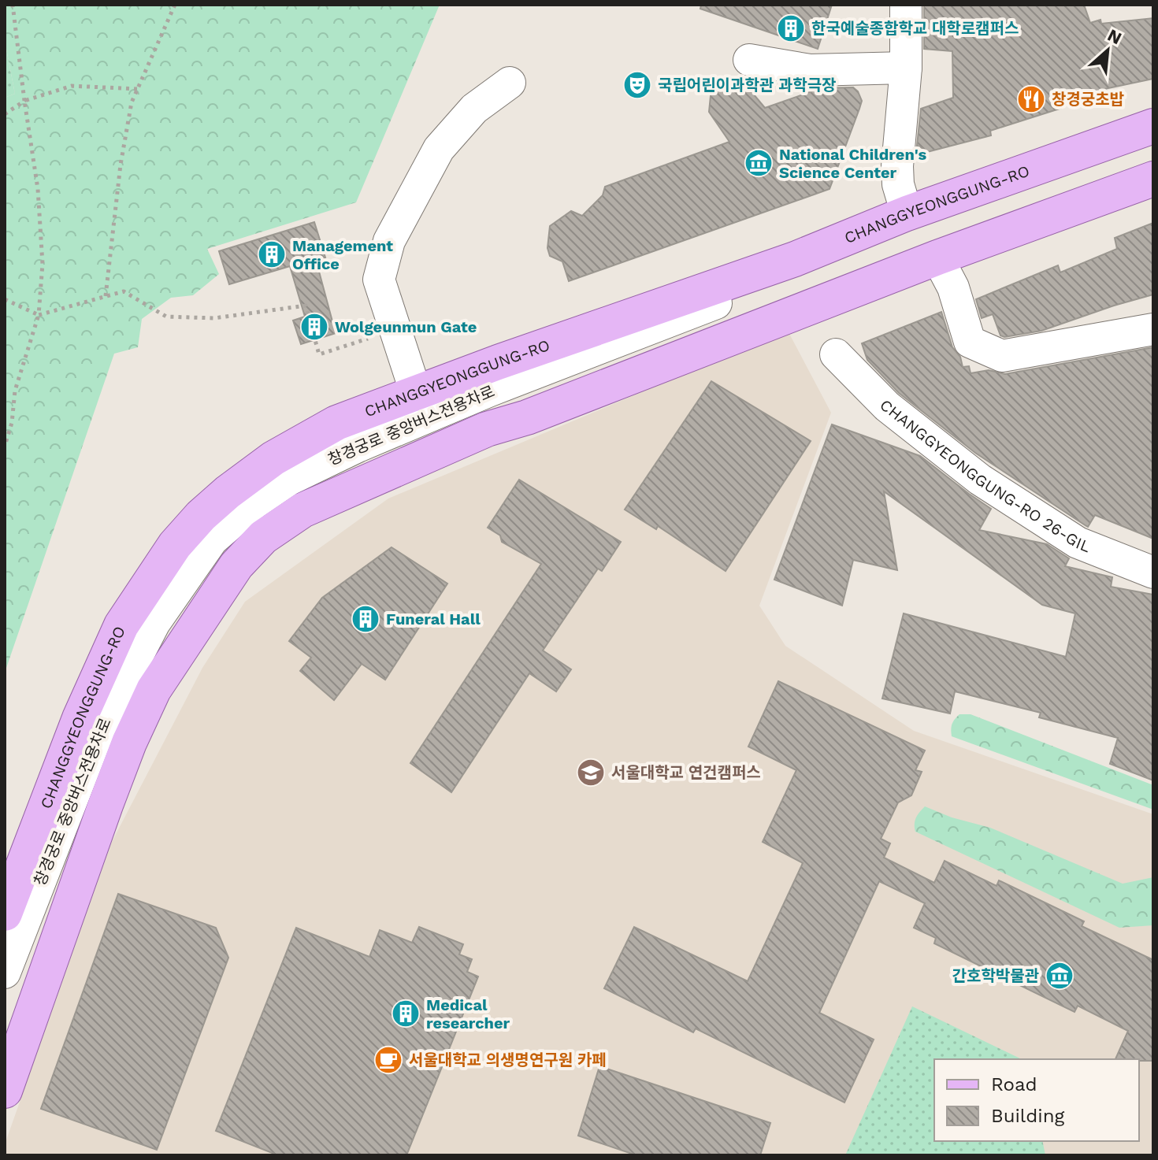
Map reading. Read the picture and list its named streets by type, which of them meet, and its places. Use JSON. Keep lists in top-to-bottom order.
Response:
{
  "streets": {
    "main road": ["CHANGGYEONGGUNG-RO"],
    "street": ["창경궁로 중앙버스전용차로", "CHANGGYEONGGUNG-RO 26-GIL"]
  },
  "crossings": [
    ["CHANGGYEONGGUNG-RO", "창경궁로 중앙버스전용차로"]
  ],
  "places": {
    "building": [
      "한국예술종합학교 대학로캠퍼스",
      "Management Office",
      "Wolgeunmun Gate",
      "Funeral Hall",
      "Medical researcher"
    ],
    "theatre": ["국립어린이과학관 과학극장"],
    "restaurant": ["창경궁초밥"],
    "museum": ["National Children's Science Center", "간호학박물관"],
    "school or university": ["서울대학교 연건캠퍼스"],
    "cafe": ["서울대학교 의생명연구원 카페"]
  },
  "legend": ["Road", "Building"],
  "north": "top right"
}
